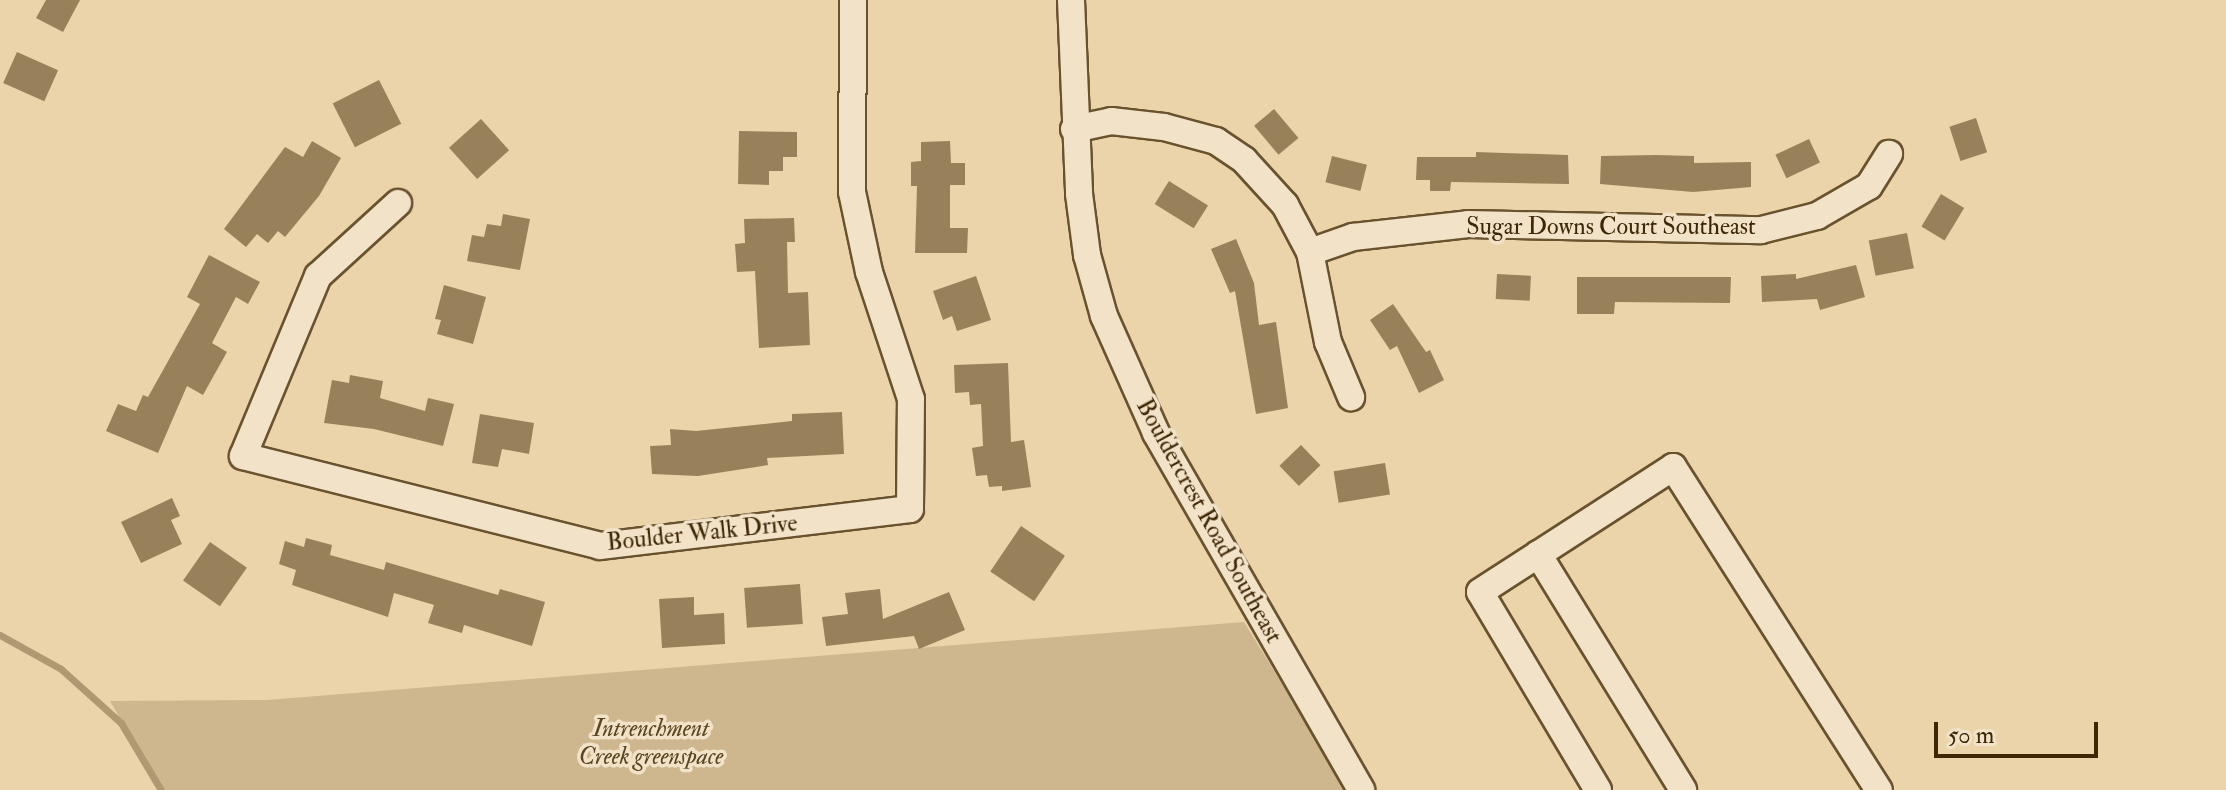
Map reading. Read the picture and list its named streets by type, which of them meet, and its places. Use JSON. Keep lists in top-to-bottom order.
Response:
{
  "streets": {
    "street": ["Sugar Downs Court Southeast", "Bouldercrest Road Southeast", "Boulder Walk Drive"]
  },
  "parks": ["Intrenchment Creek greenspace"],
  "scale_bar": "50 m"
}
